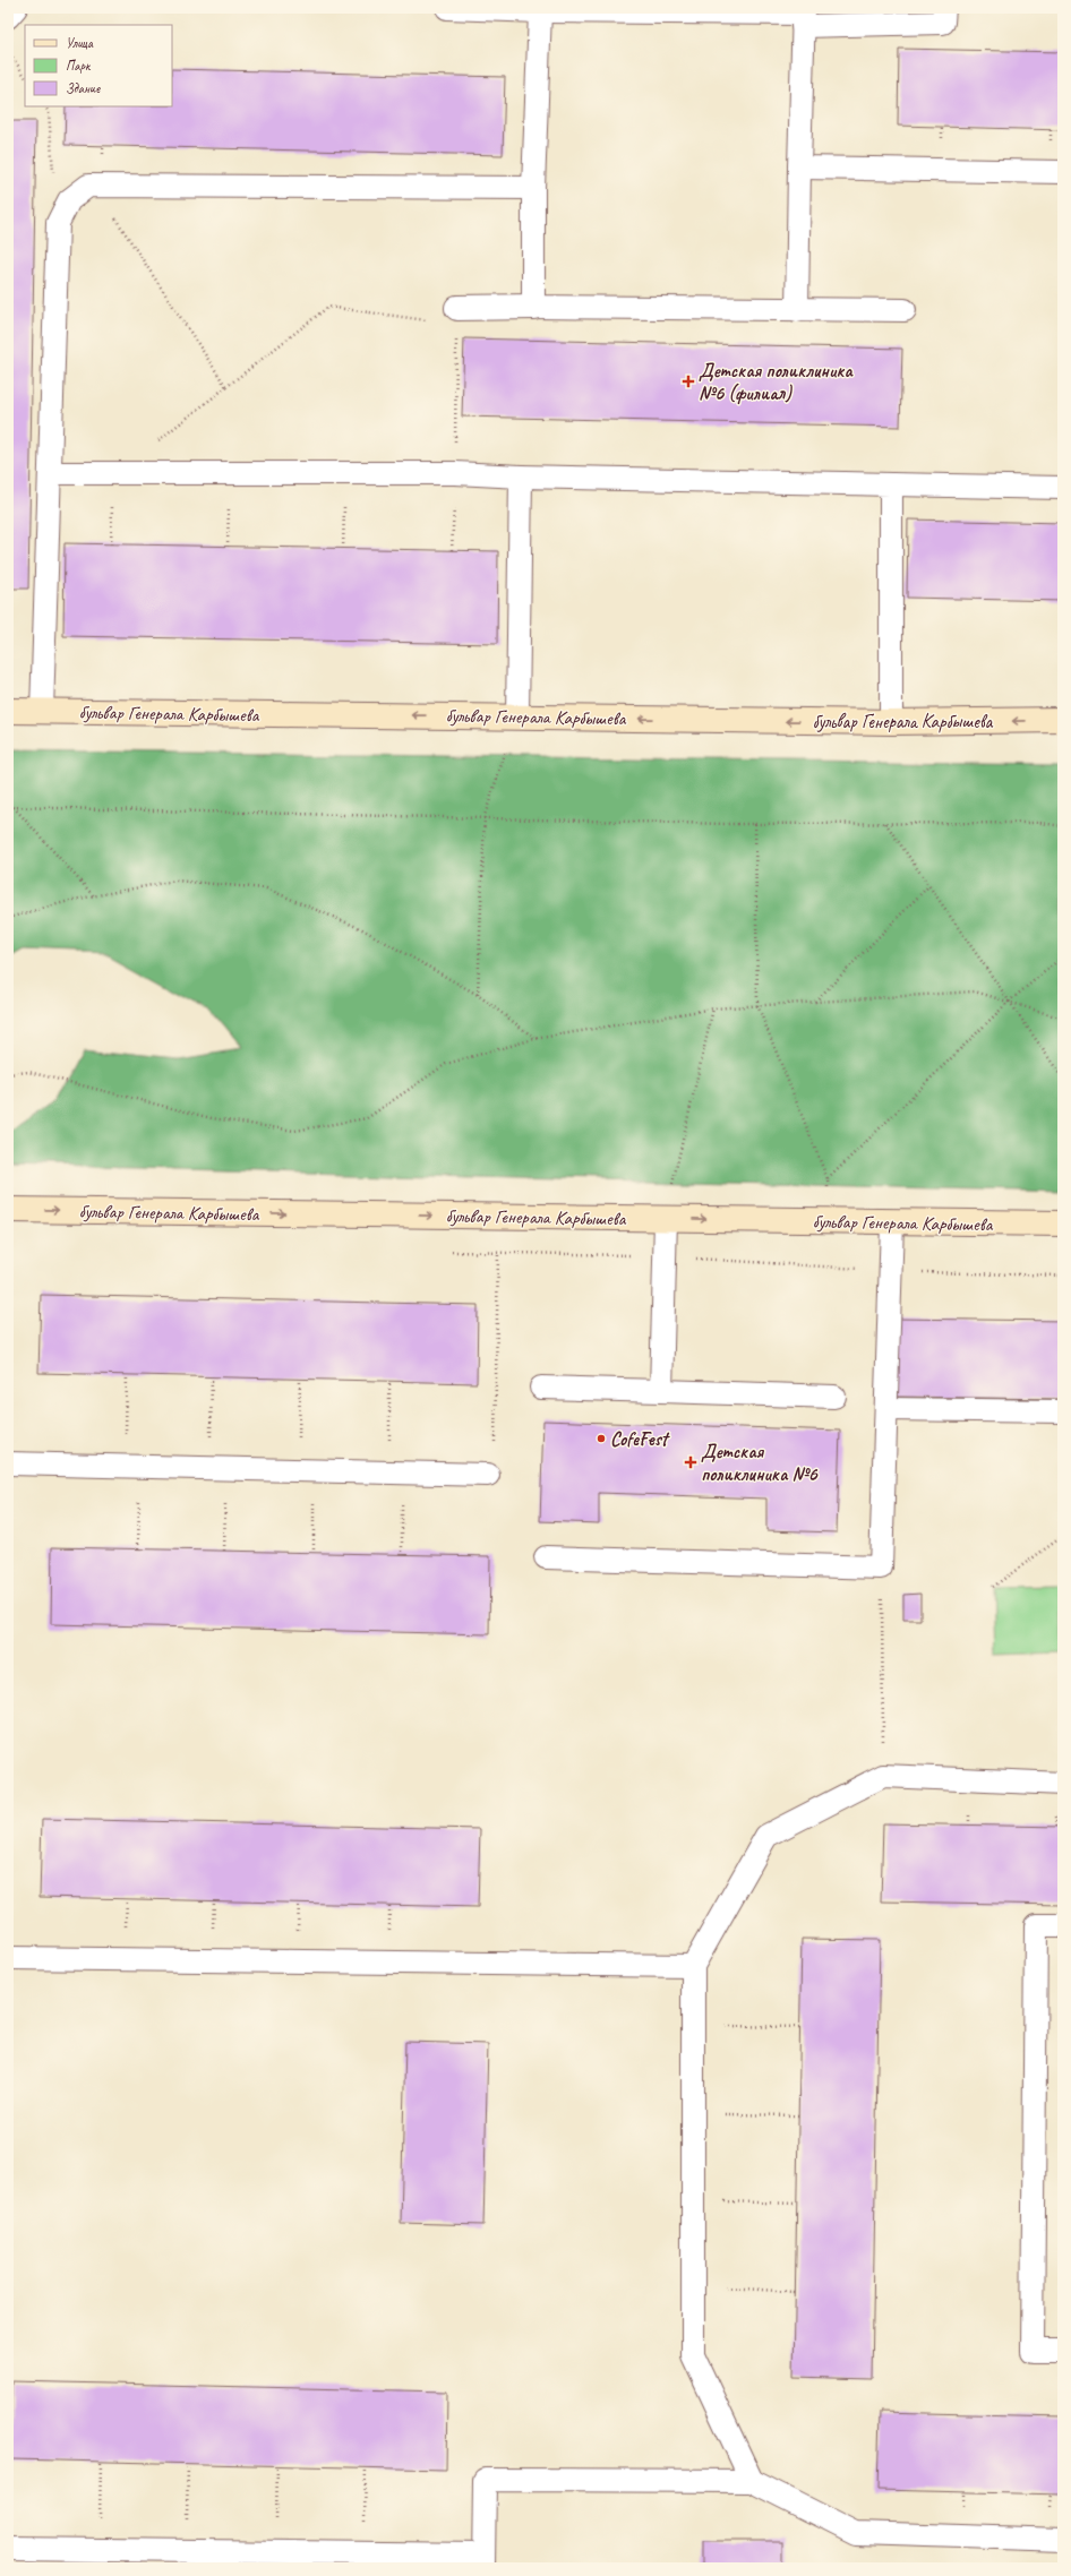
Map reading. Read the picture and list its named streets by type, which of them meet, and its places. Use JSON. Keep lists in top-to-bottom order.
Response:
{
  "streets": {
    "street": ["бульвар Генерала Карбышева"]
  },
  "places": {
    "health": ["Детская поликлиника №6 (филиал)", "Детская поликлиника №6"],
    "other": ["CofeFest"]
  },
  "legend": ["Улица", "Парк", "Здание"]
}
